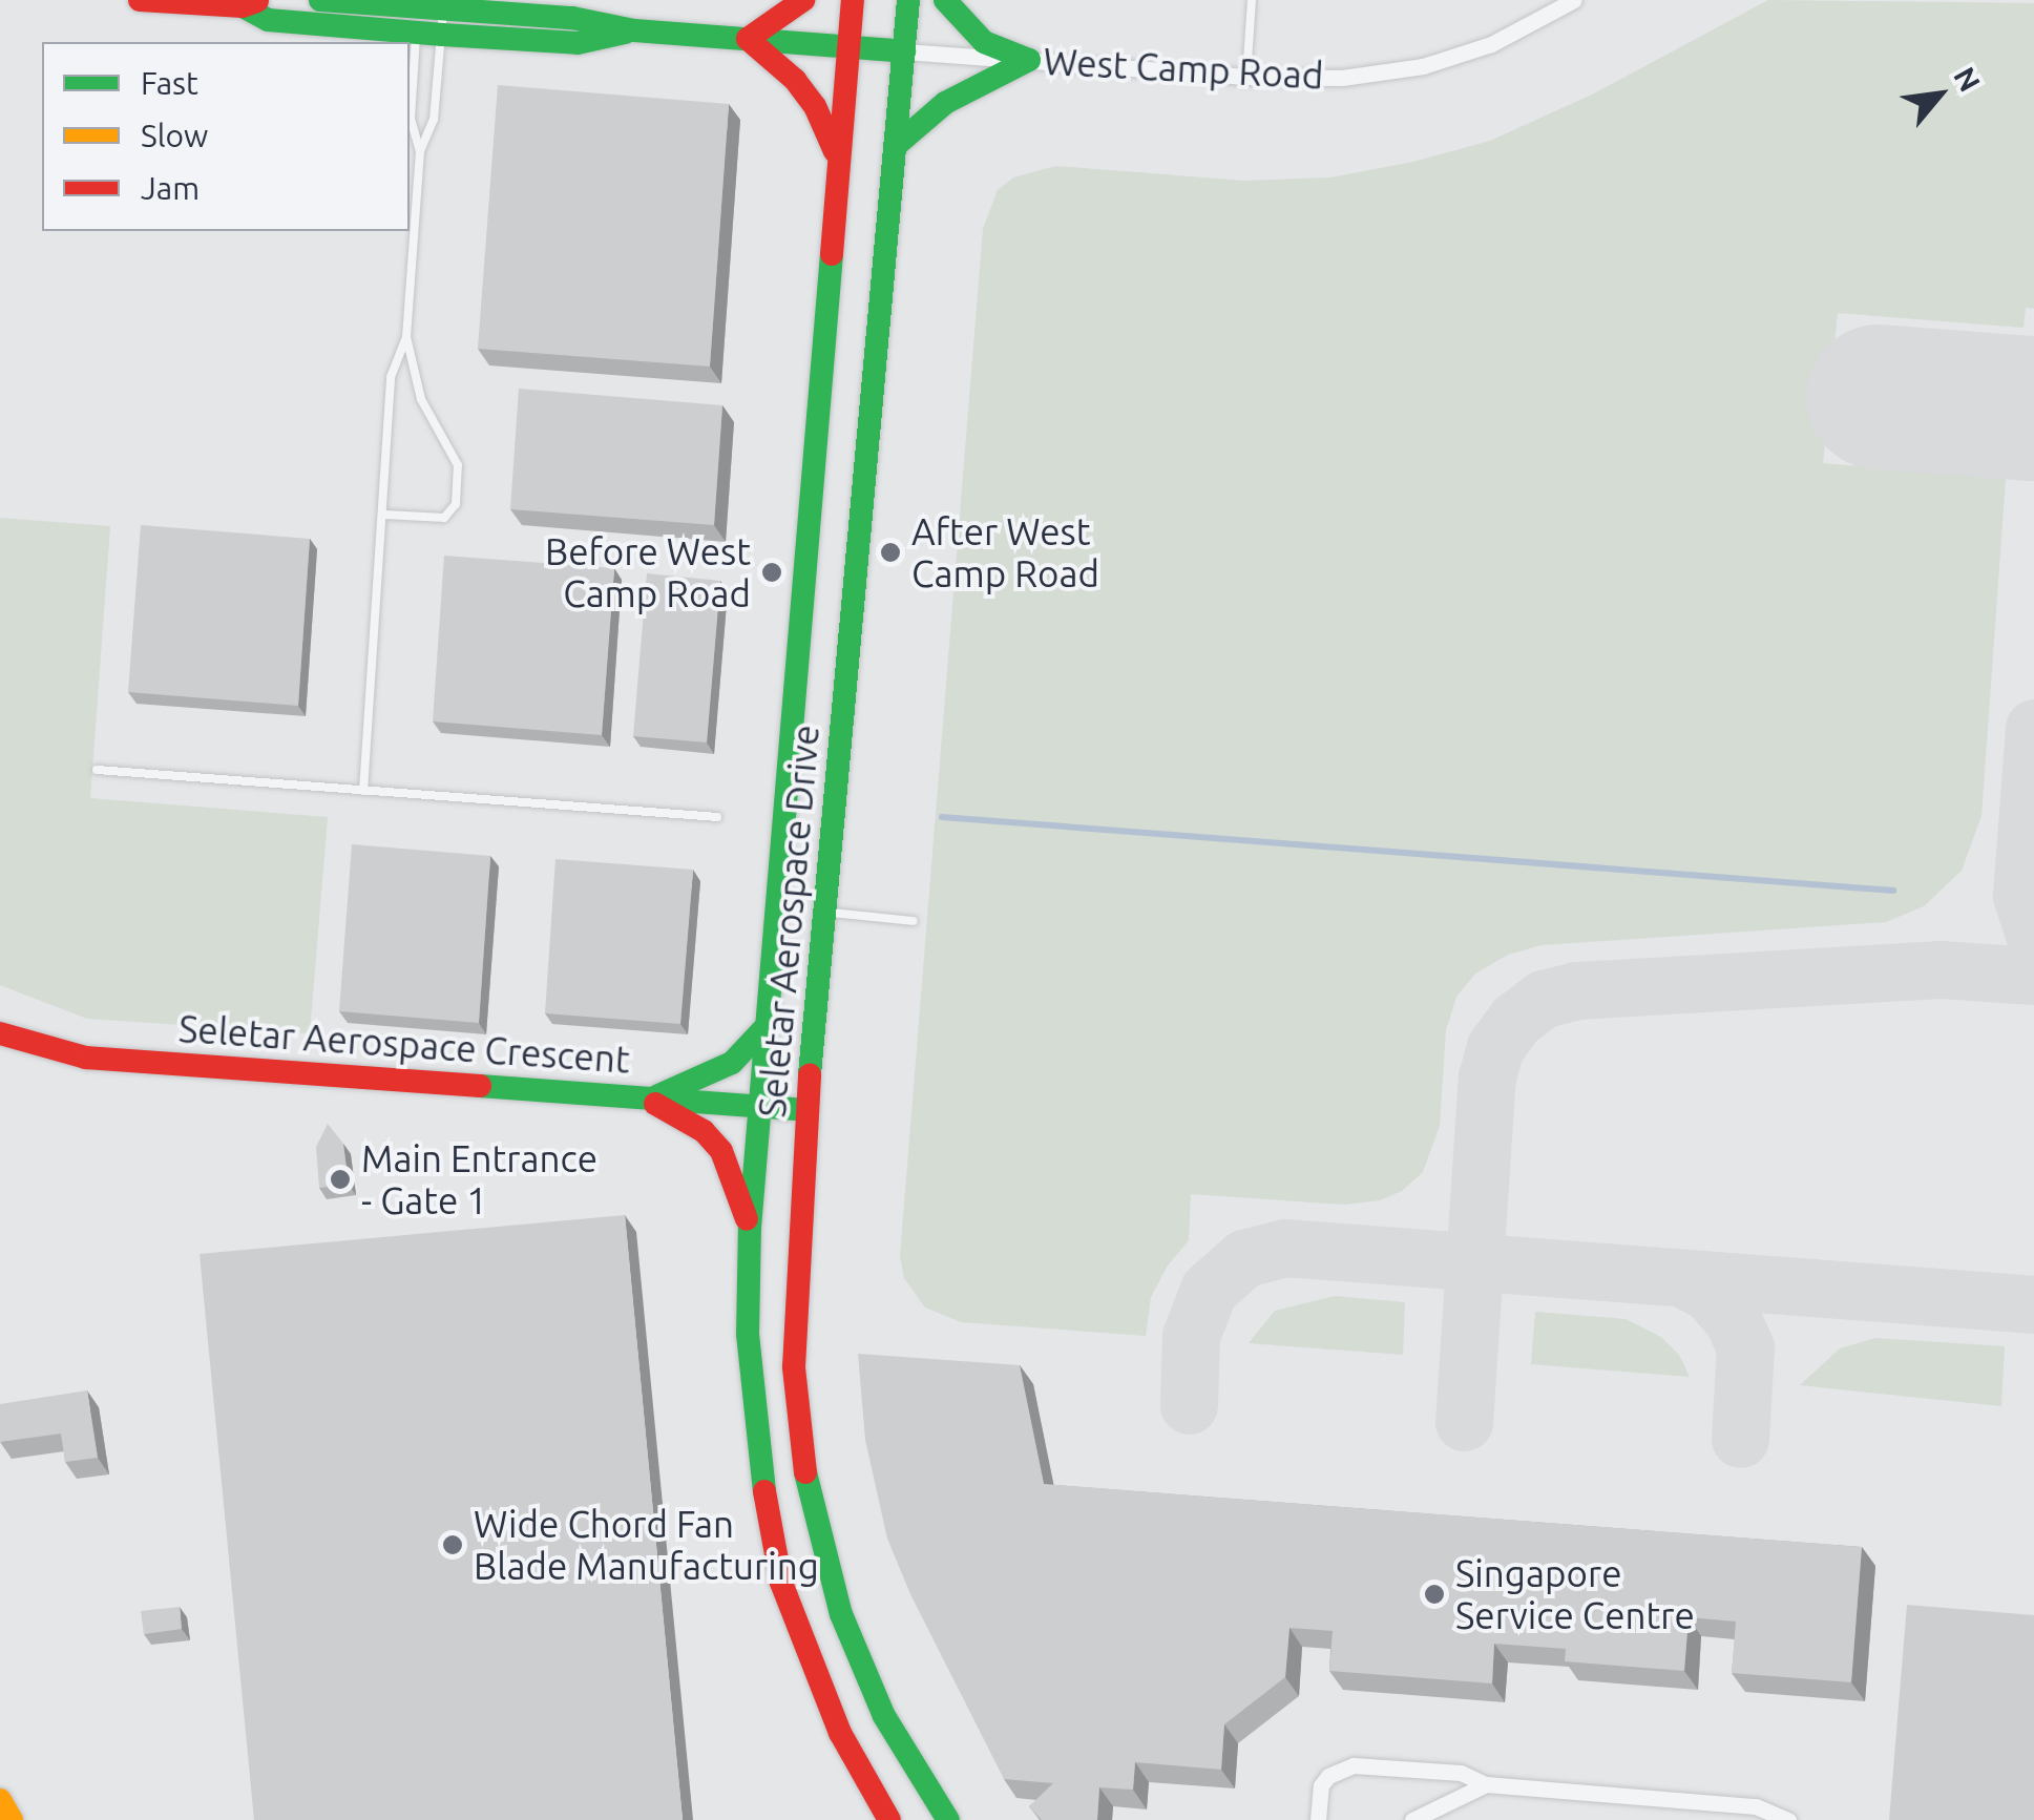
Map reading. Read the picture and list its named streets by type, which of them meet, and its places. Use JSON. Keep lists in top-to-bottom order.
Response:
{
  "streets": {
    "street": ["West Camp Road", "Seletar Aerospace Drive", "Seletar Aerospace Crescent"]
  },
  "crossings": [
    ["West Camp Road", "Seletar Aerospace Drive"],
    ["Seletar Aerospace Drive", "Seletar Aerospace Crescent"]
  ],
  "places": [
    "After West Camp Road",
    "Before West Camp Road",
    "Main Entrance - Gate 1",
    "Wide Chord Fan Blade Manufacturing",
    "Singapore Service Centre"
  ],
  "legend": ["Fast", "Slow", "Jam"],
  "north": "top right"
}
